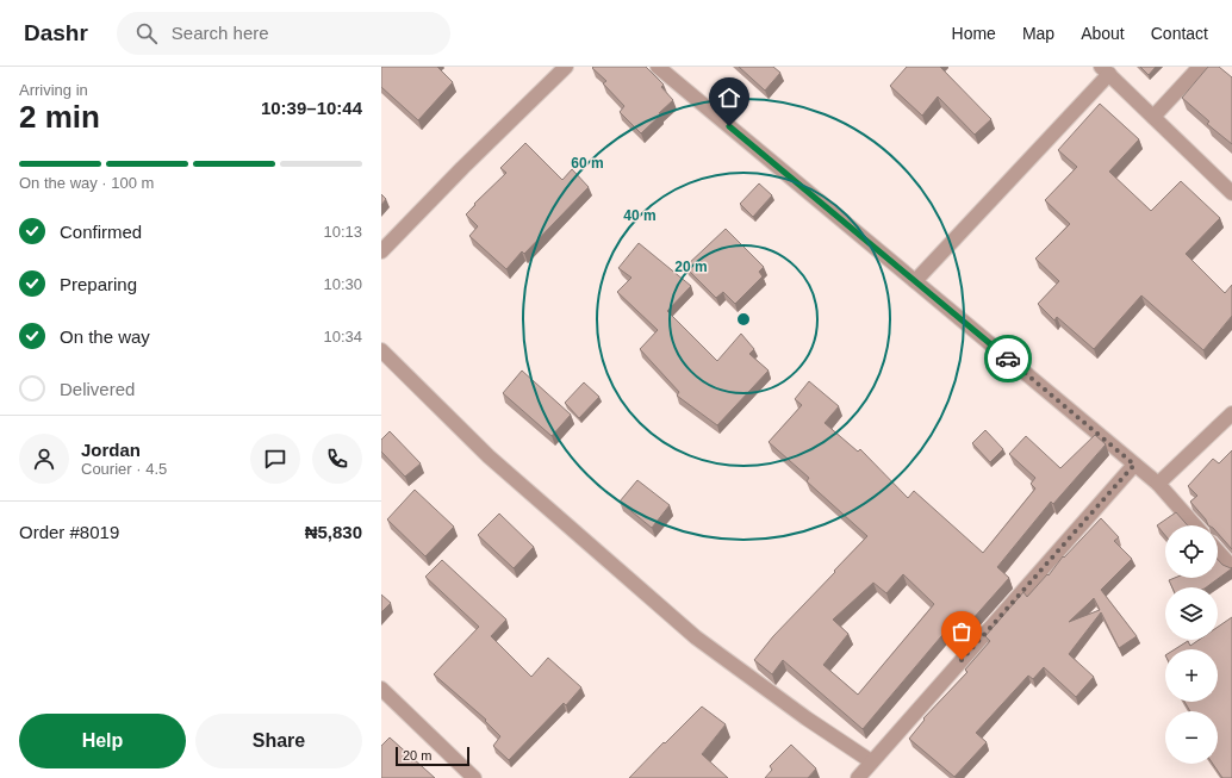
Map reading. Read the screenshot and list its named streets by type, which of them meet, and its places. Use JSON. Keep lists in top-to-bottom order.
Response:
{
  "scale_bar": "20 m",
  "page": {
    "header": "Dashr",
    "search": "Search here",
    "nav": [
      "Home",
      "Map",
      "About",
      "Contact"
    ],
    "heading": ["2 min", "Arriving in", "10:39–10:44"],
    "panel": [
      "Jordan",
      "Courier · 4.5",
      "Order #8019",
      "₦5,830"
    ],
    "bar": "On the way · 100 m",
    "list": [
      ["Confirmed", "10:13"],
      ["Preparing", "10:30"],
      ["On the way", "10:34"],
      "Delivered"
    ],
    "map_buttons": ["+", "−"],
    "buttons": ["Help", "Share"],
    "scale": "20 m"
  },
  "rings": ["60 m", "40 m", "20 m"]
}
